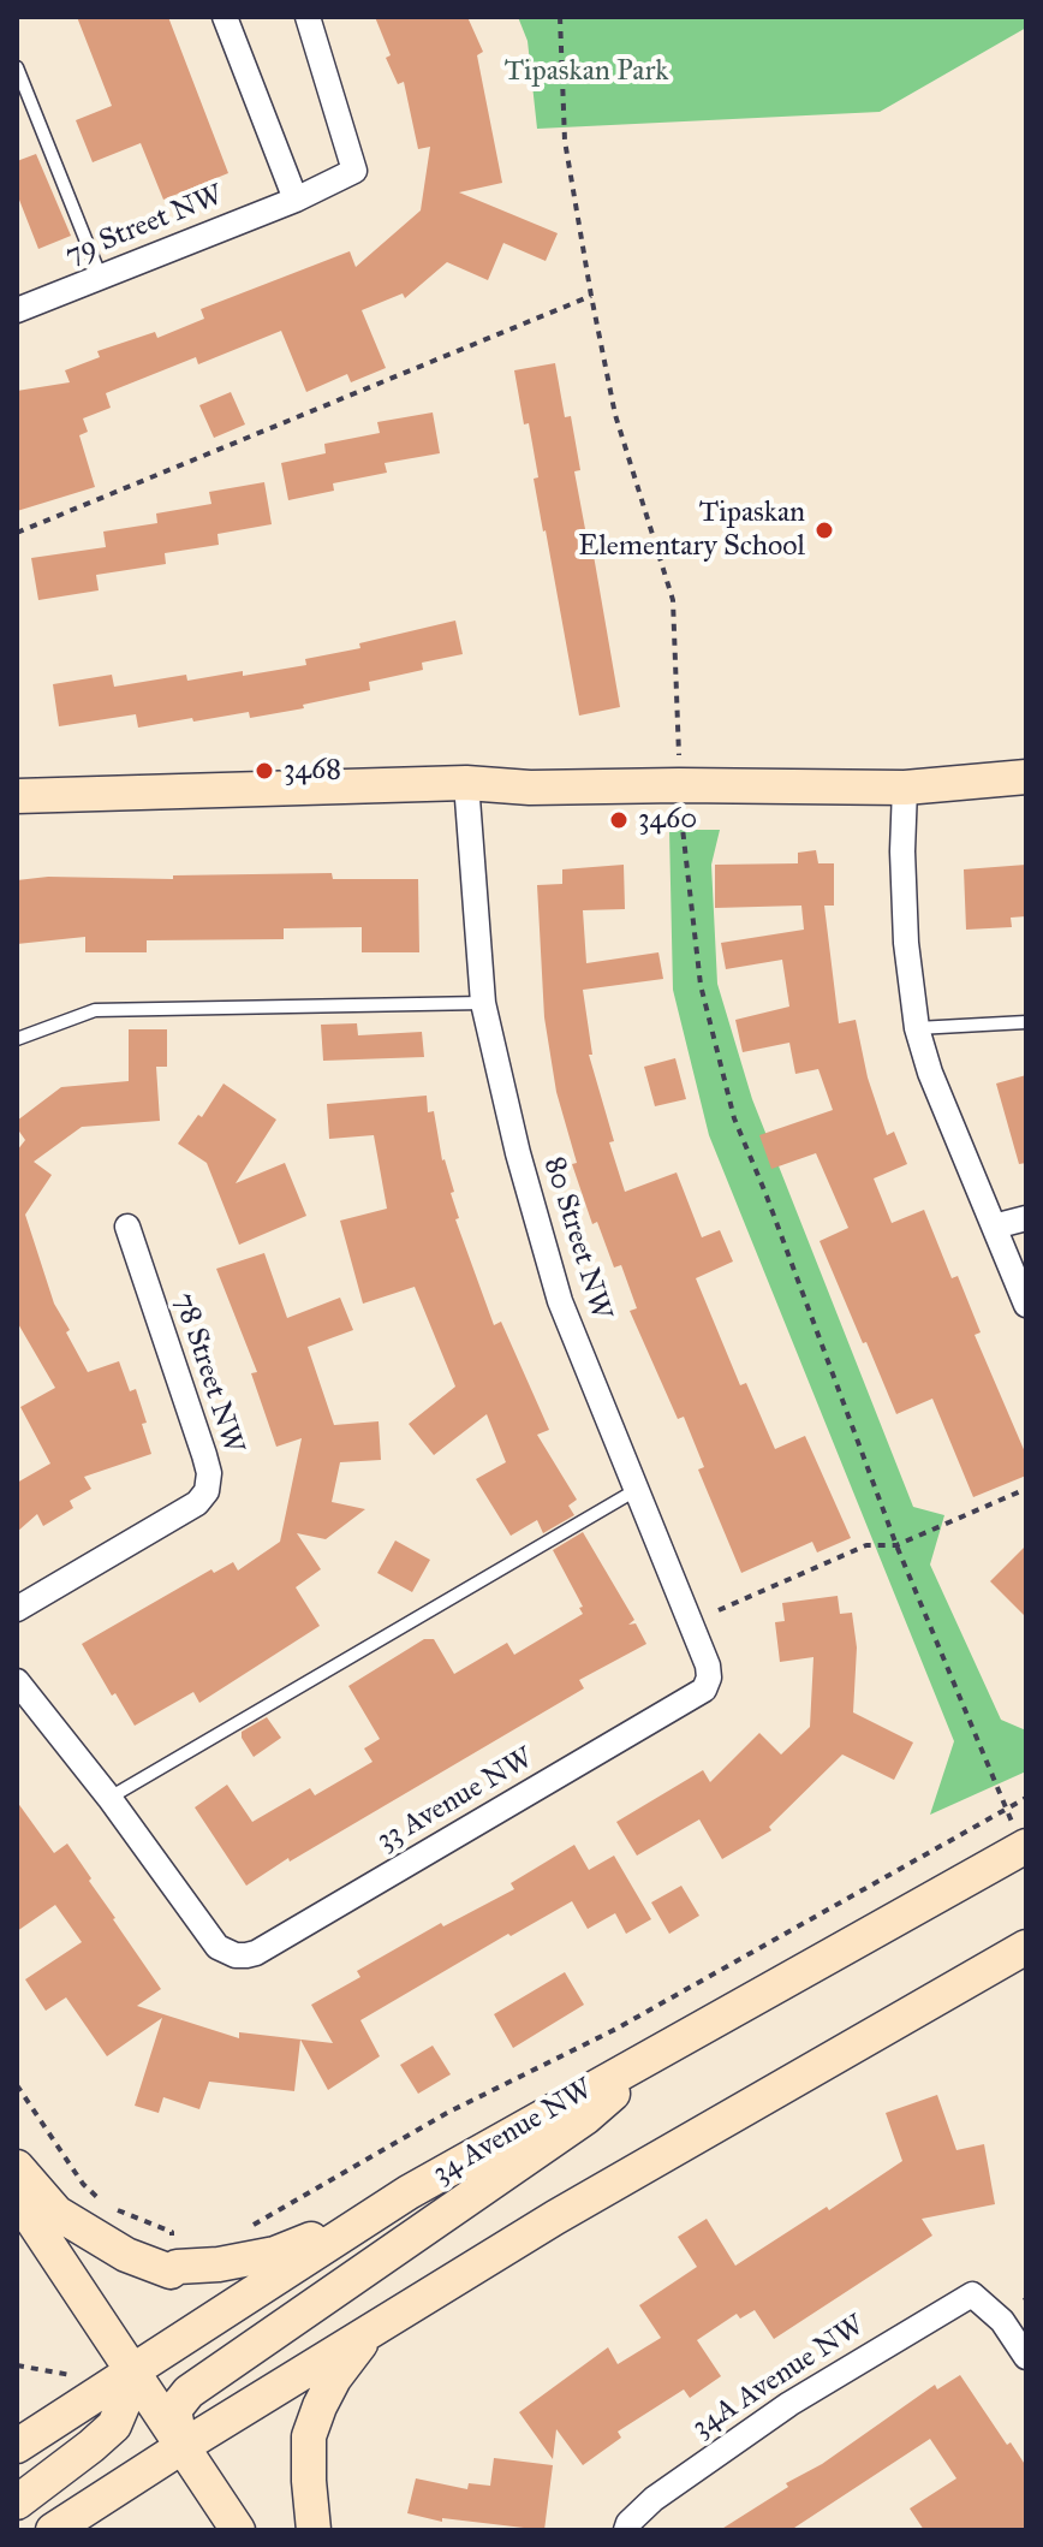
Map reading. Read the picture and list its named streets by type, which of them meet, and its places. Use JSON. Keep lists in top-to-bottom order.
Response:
{
  "streets": {
    "main road": ["34 Avenue NW"],
    "street": [
      "79 Street NW",
      "80 Street NW",
      "78 Street NW",
      "33 Avenue NW",
      "34A Avenue NW"
    ]
  },
  "crossings": [
    ["80 Street NW", "33 Avenue NW"]
  ],
  "parks": ["Tipaskan Park"],
  "places": ["Tipaskan Elementary School", "3468", "3460"]
}
